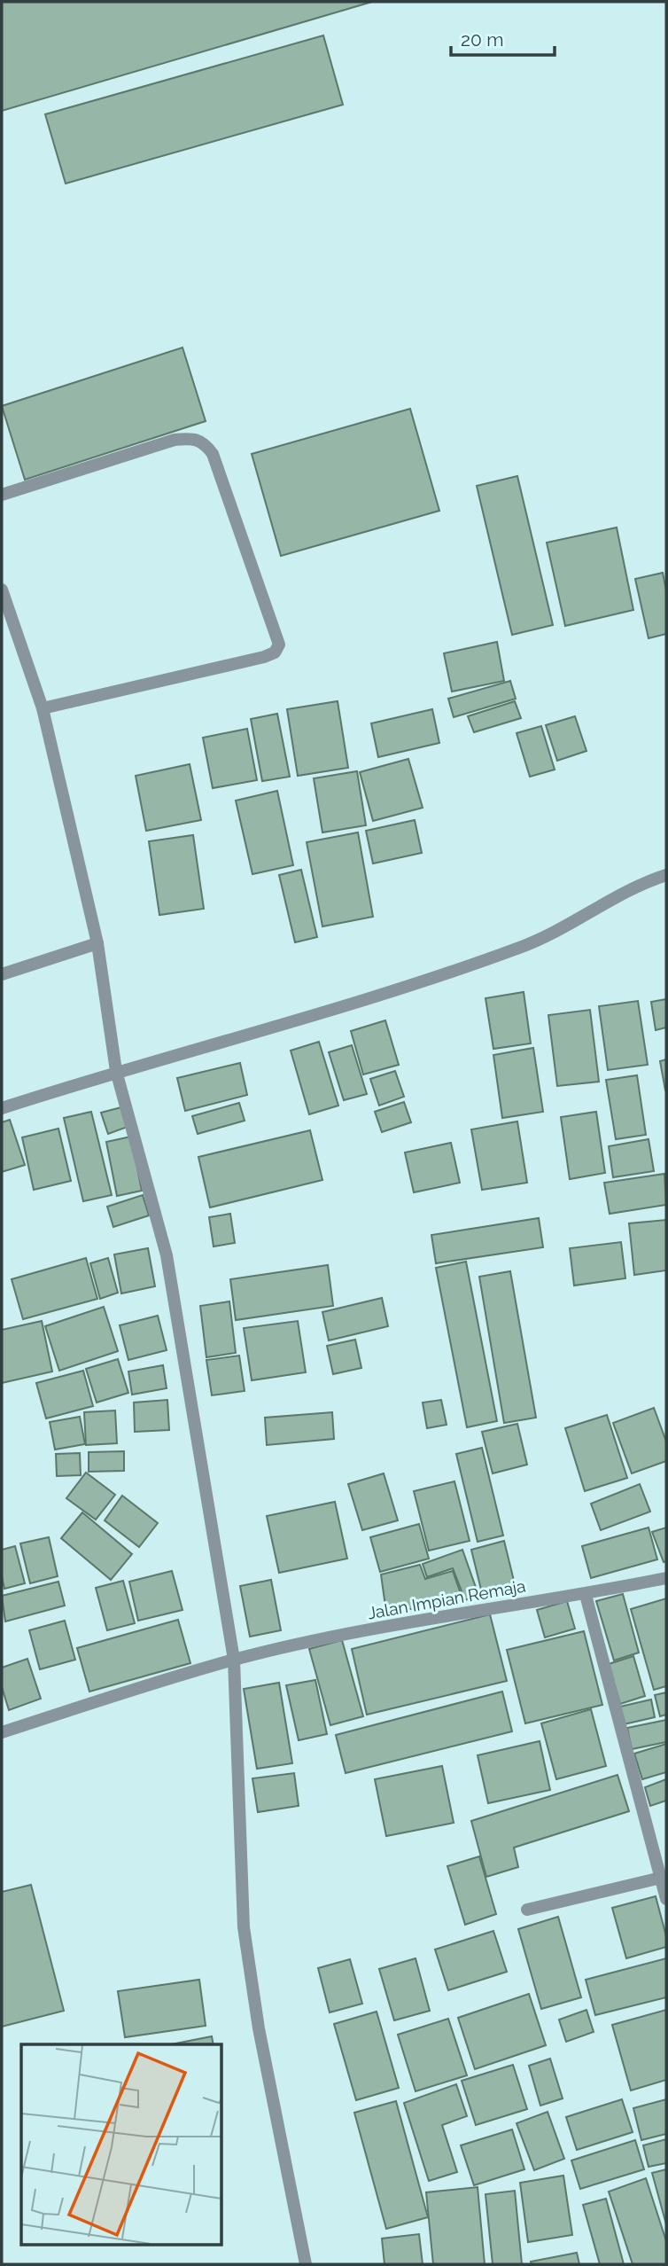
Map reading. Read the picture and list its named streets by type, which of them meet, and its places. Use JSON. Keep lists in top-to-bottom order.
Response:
{
  "streets": {
    "street": ["Jalan Impian Remaja"]
  },
  "scale_bar": "20 m"
}
